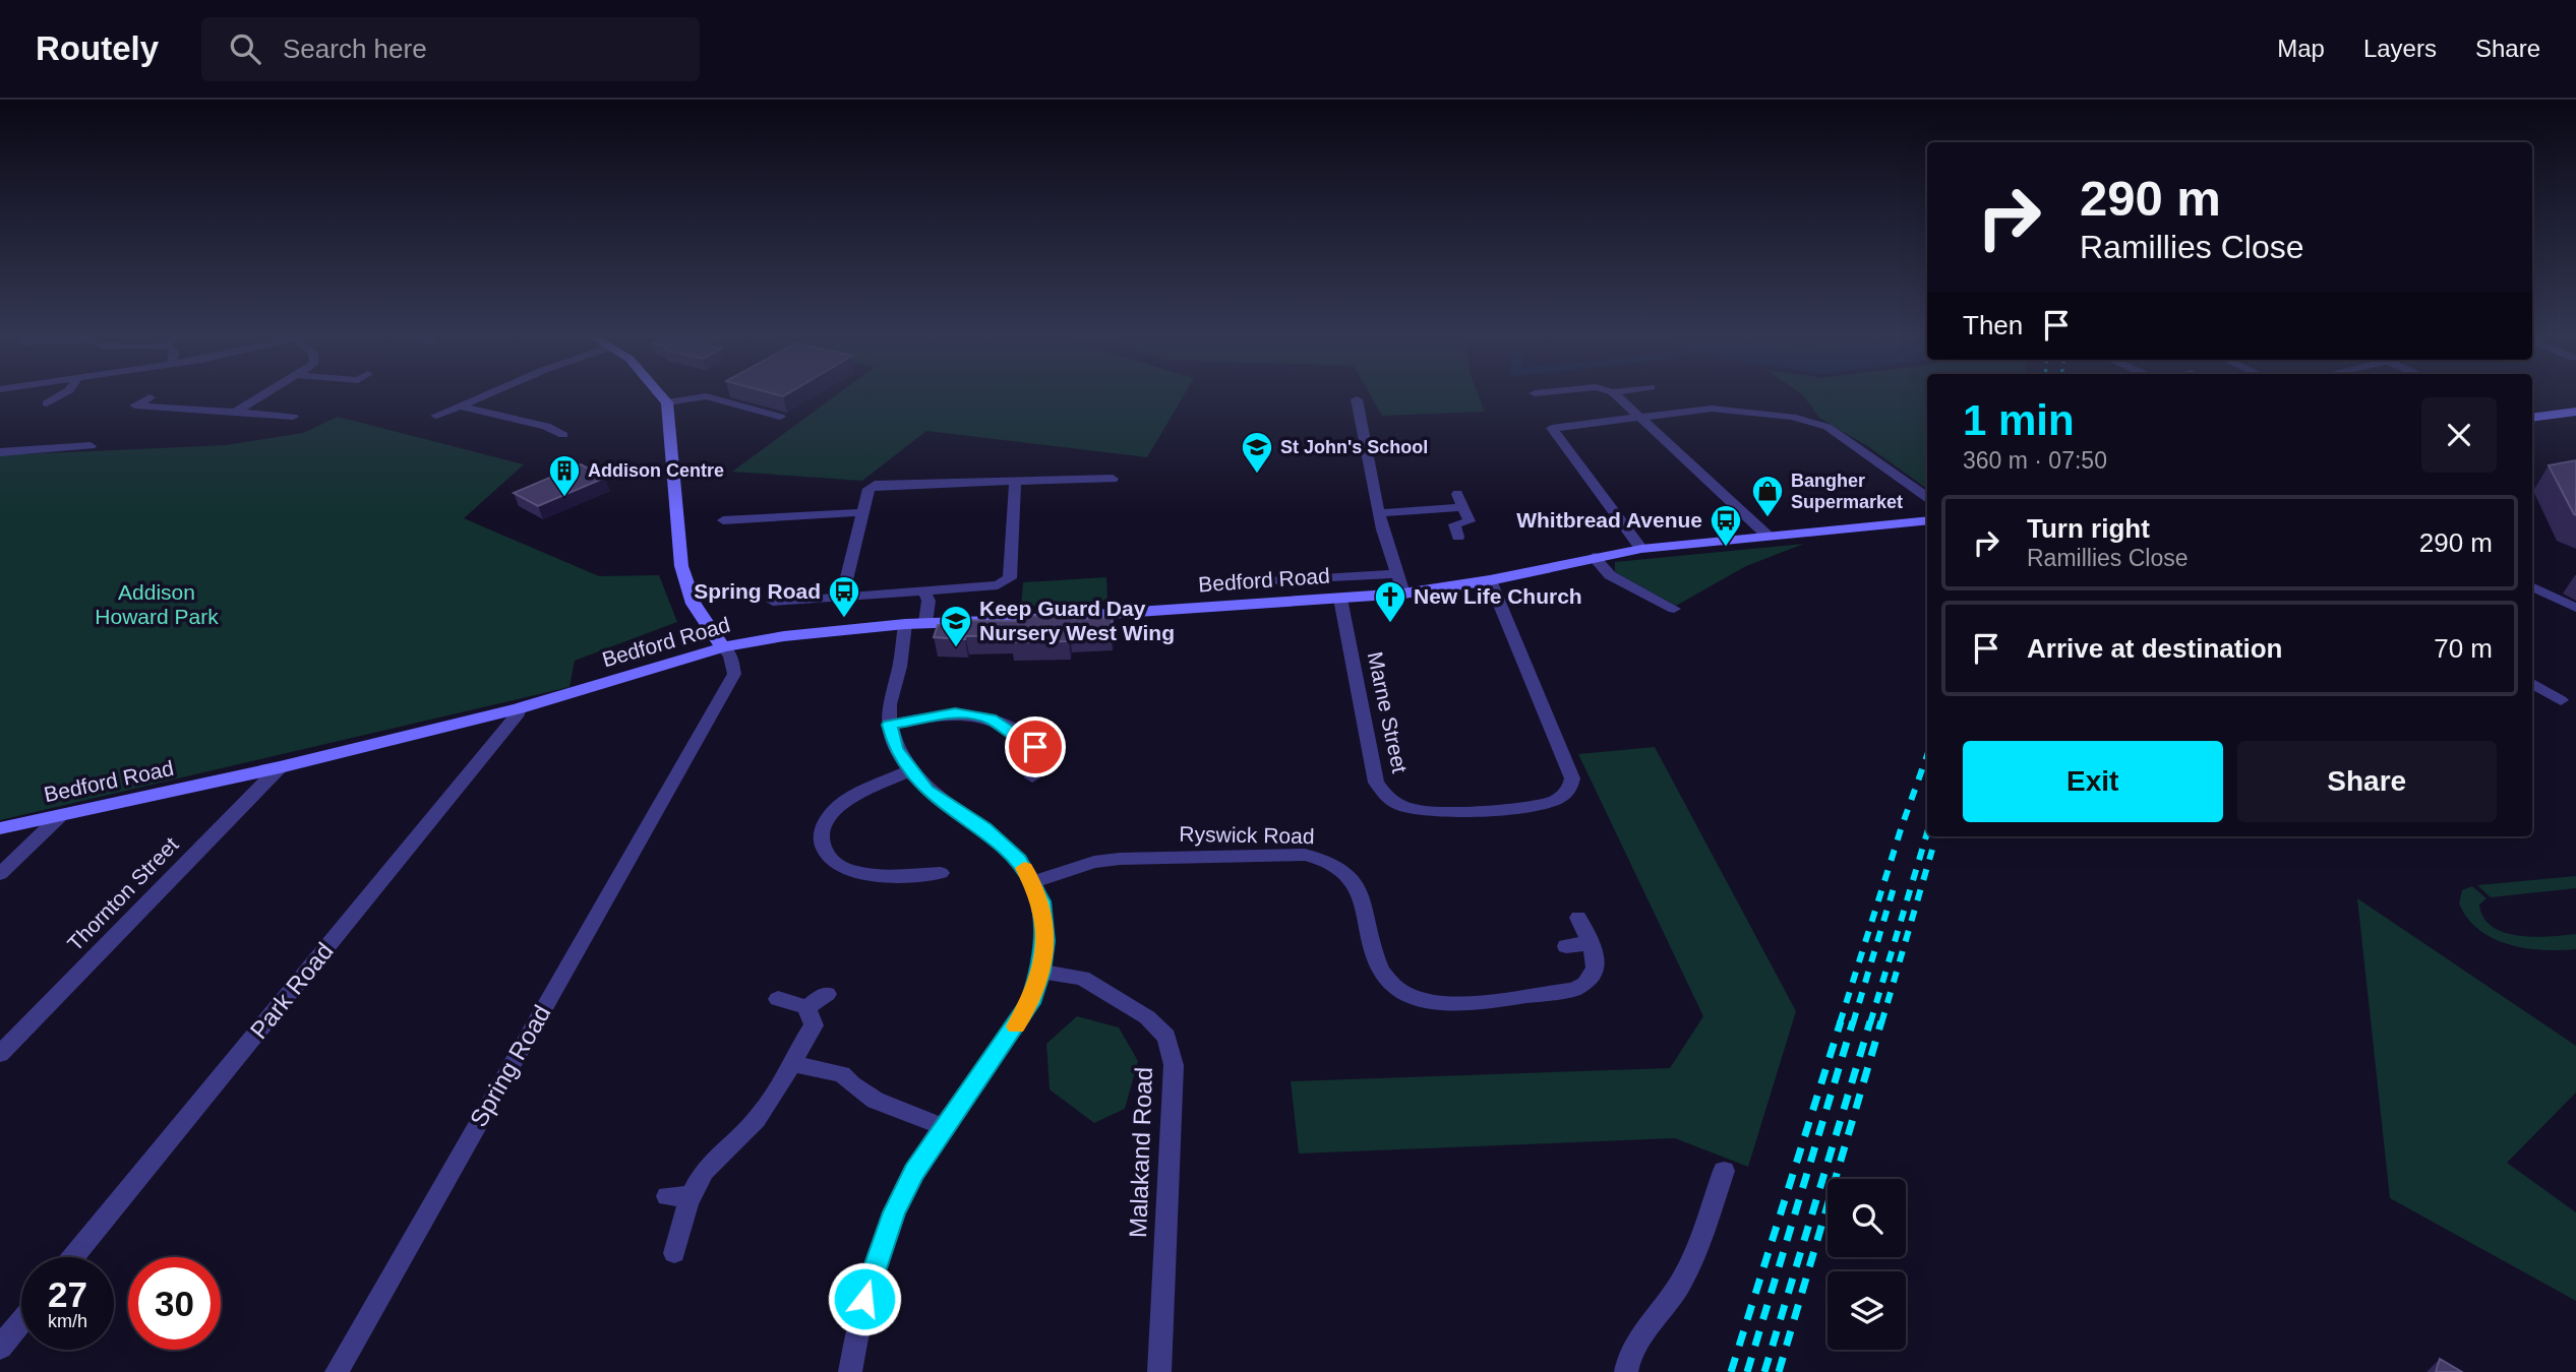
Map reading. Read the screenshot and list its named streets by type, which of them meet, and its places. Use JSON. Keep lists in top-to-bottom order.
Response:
{
  "streets": {
    "main road": ["Bedford Road"],
    "street": [
      "Marne Street",
      "Ryswick Road",
      "Thornton Street",
      "Park Road",
      "Spring Road",
      "Malakand Road"
    ]
  },
  "crossings": [
    ["Bedford Road", "Marne Street"],
    ["Bedford Road", "Thornton Street"],
    ["Bedford Road", "Park Road"],
    ["Bedford Road", "Spring Road"]
  ],
  "parks": ["Addison Howard Park"],
  "places": {
    "school or university": ["St John's School", "Keep Guard Day Nursery West Wing"],
    "building": ["Addison Centre"],
    "shop": ["Bangher Supermarket"],
    "bus stop": ["Whitbread Avenue", "Spring Road"],
    "church": ["New Life Church"]
  },
  "page": {
    "header": "Routely",
    "search": "Search here",
    "nav": ["Map", "Layers", "Share"],
    "turn": ["290 m", "Ramillies Close"],
    "then": "Then",
    "heading": ["1 min", "360 m · 07:50"],
    "list": [
      {
        "name": "Turn right",
        "note": "Ramillies Close",
        "value": "290 m"
      },
      {
        "name": "Arrive at destination",
        "value": "70 m"
      }
    ],
    "buttons": ["Exit", "Share"],
    "speed": "27 km/h",
    "limit": "30"
  }
}
